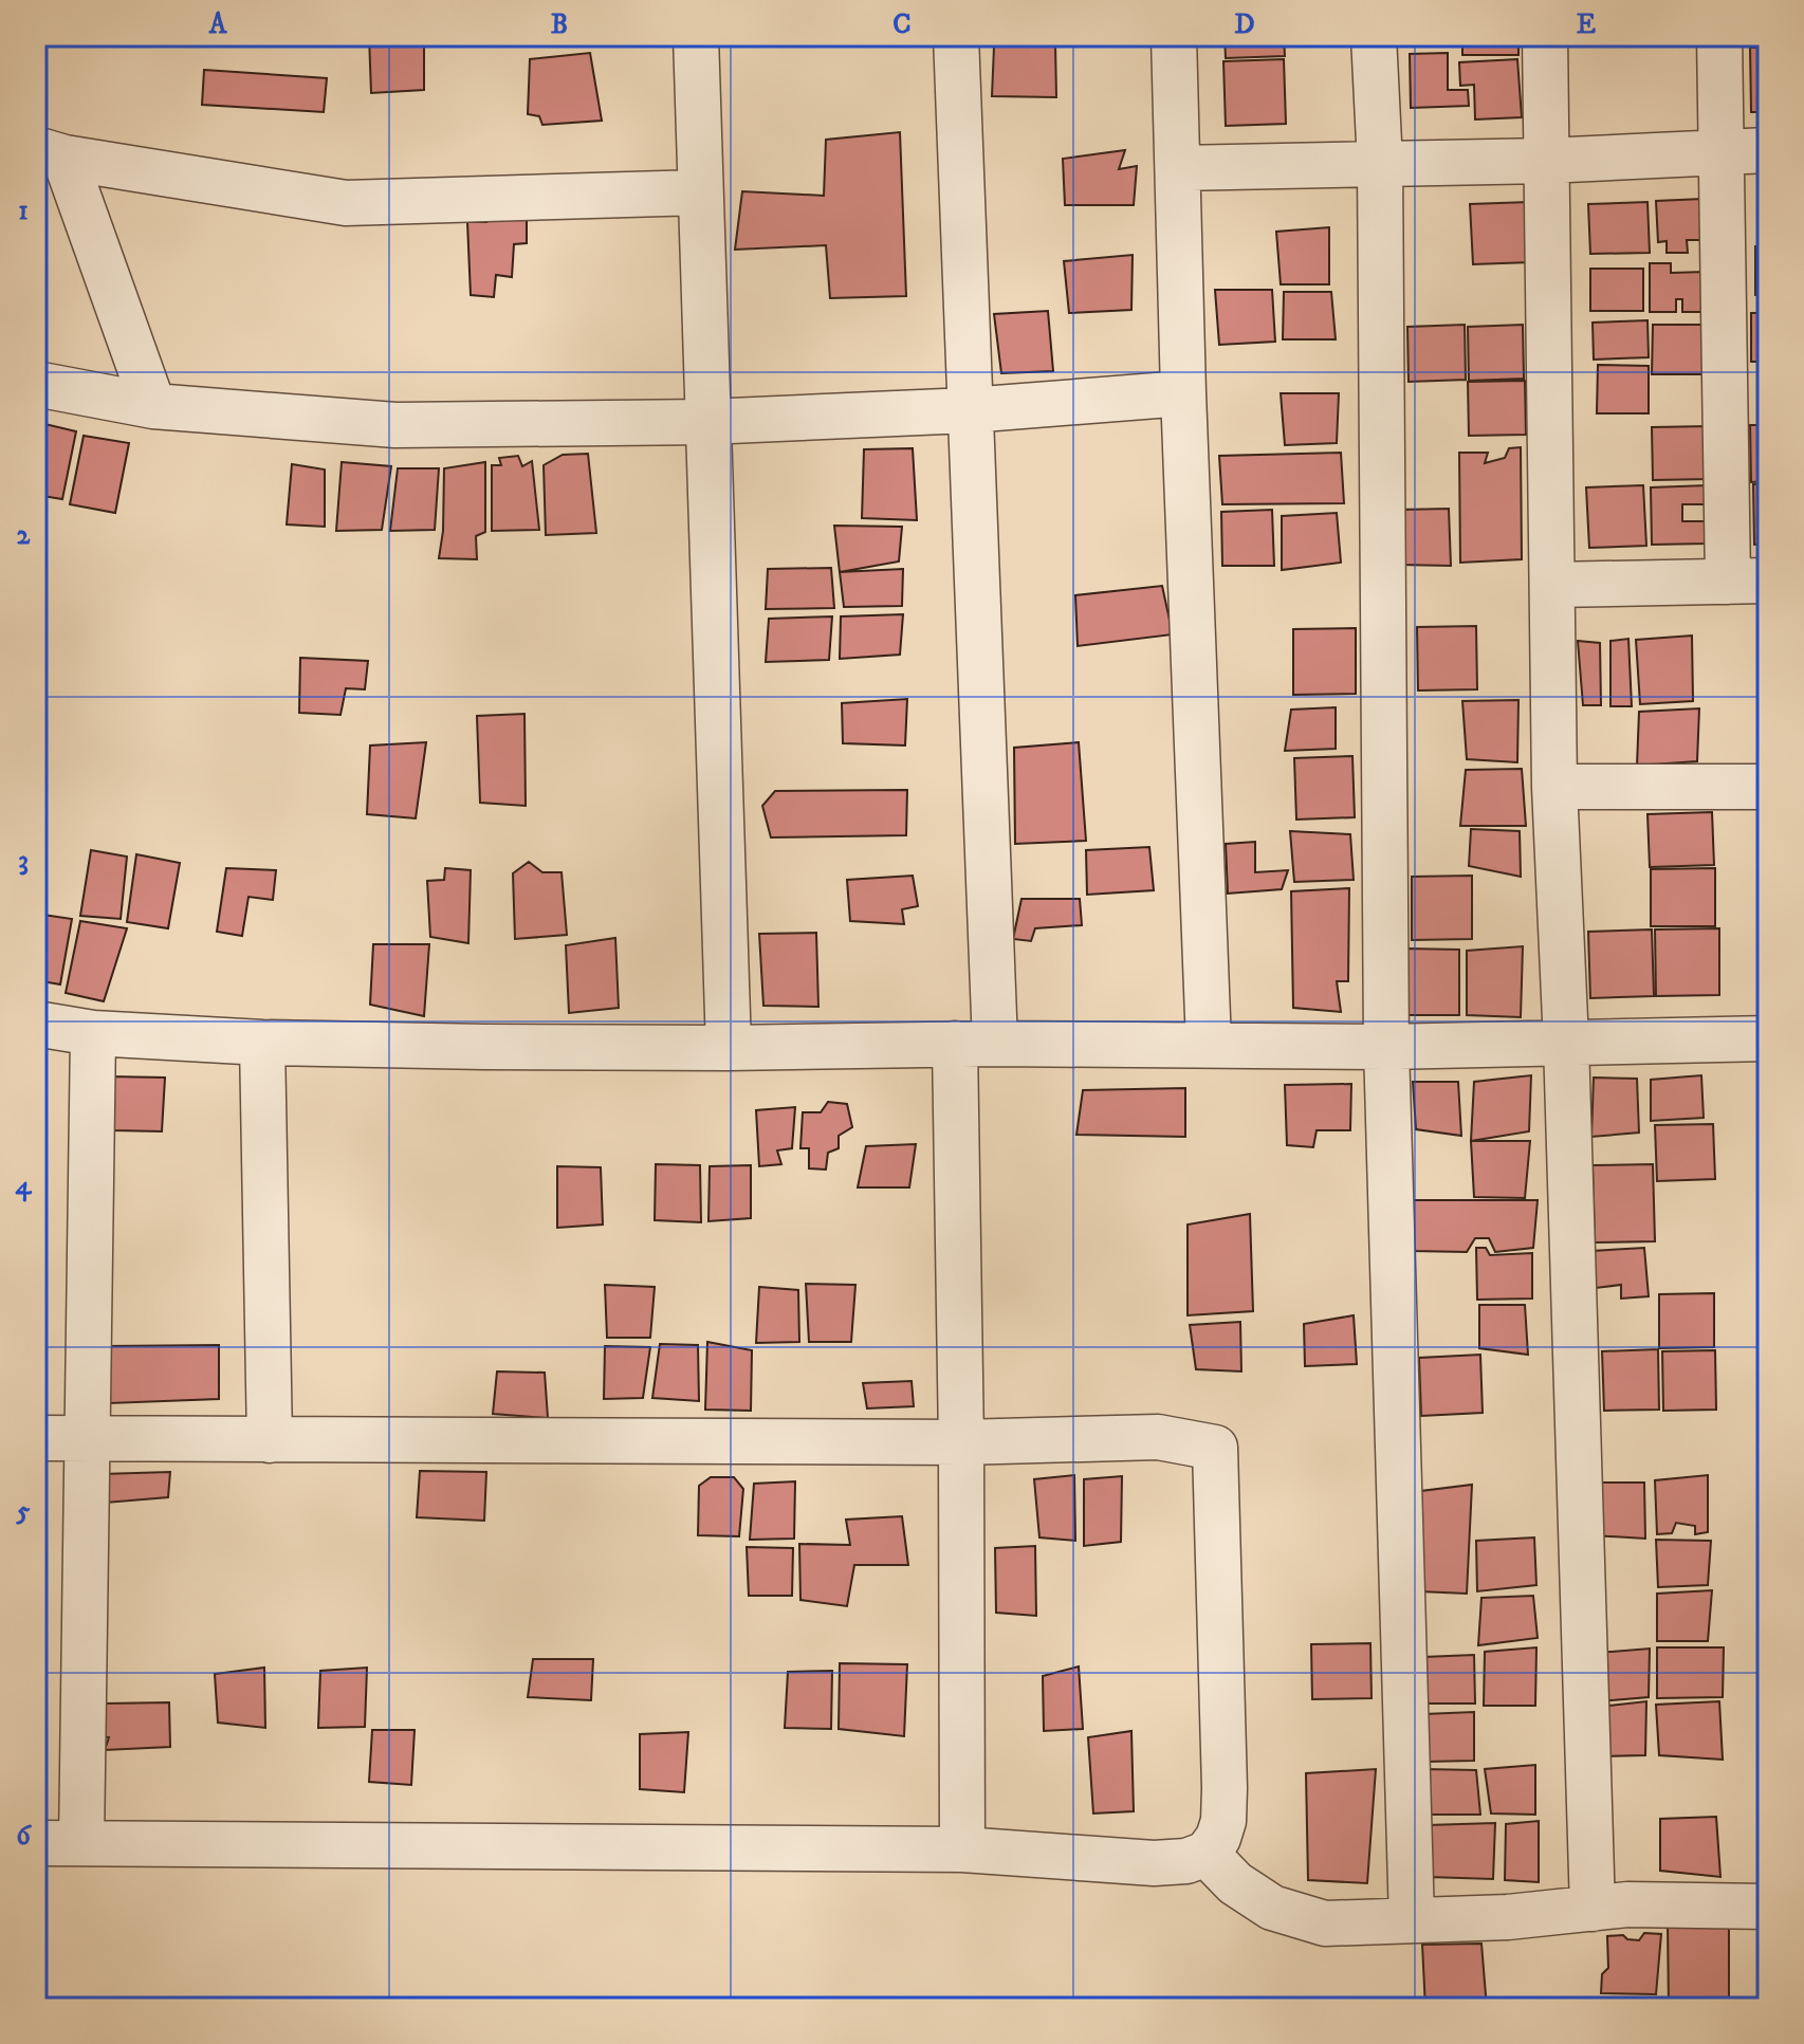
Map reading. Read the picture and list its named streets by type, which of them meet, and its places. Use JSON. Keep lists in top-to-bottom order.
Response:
{
  "grid": {
    "columns": [
      "A",
      "B",
      "C",
      "D",
      "E"
    ],
    "rows": [
      "1",
      "2",
      "3",
      "4",
      "5",
      "6"
    ]
  }
}
